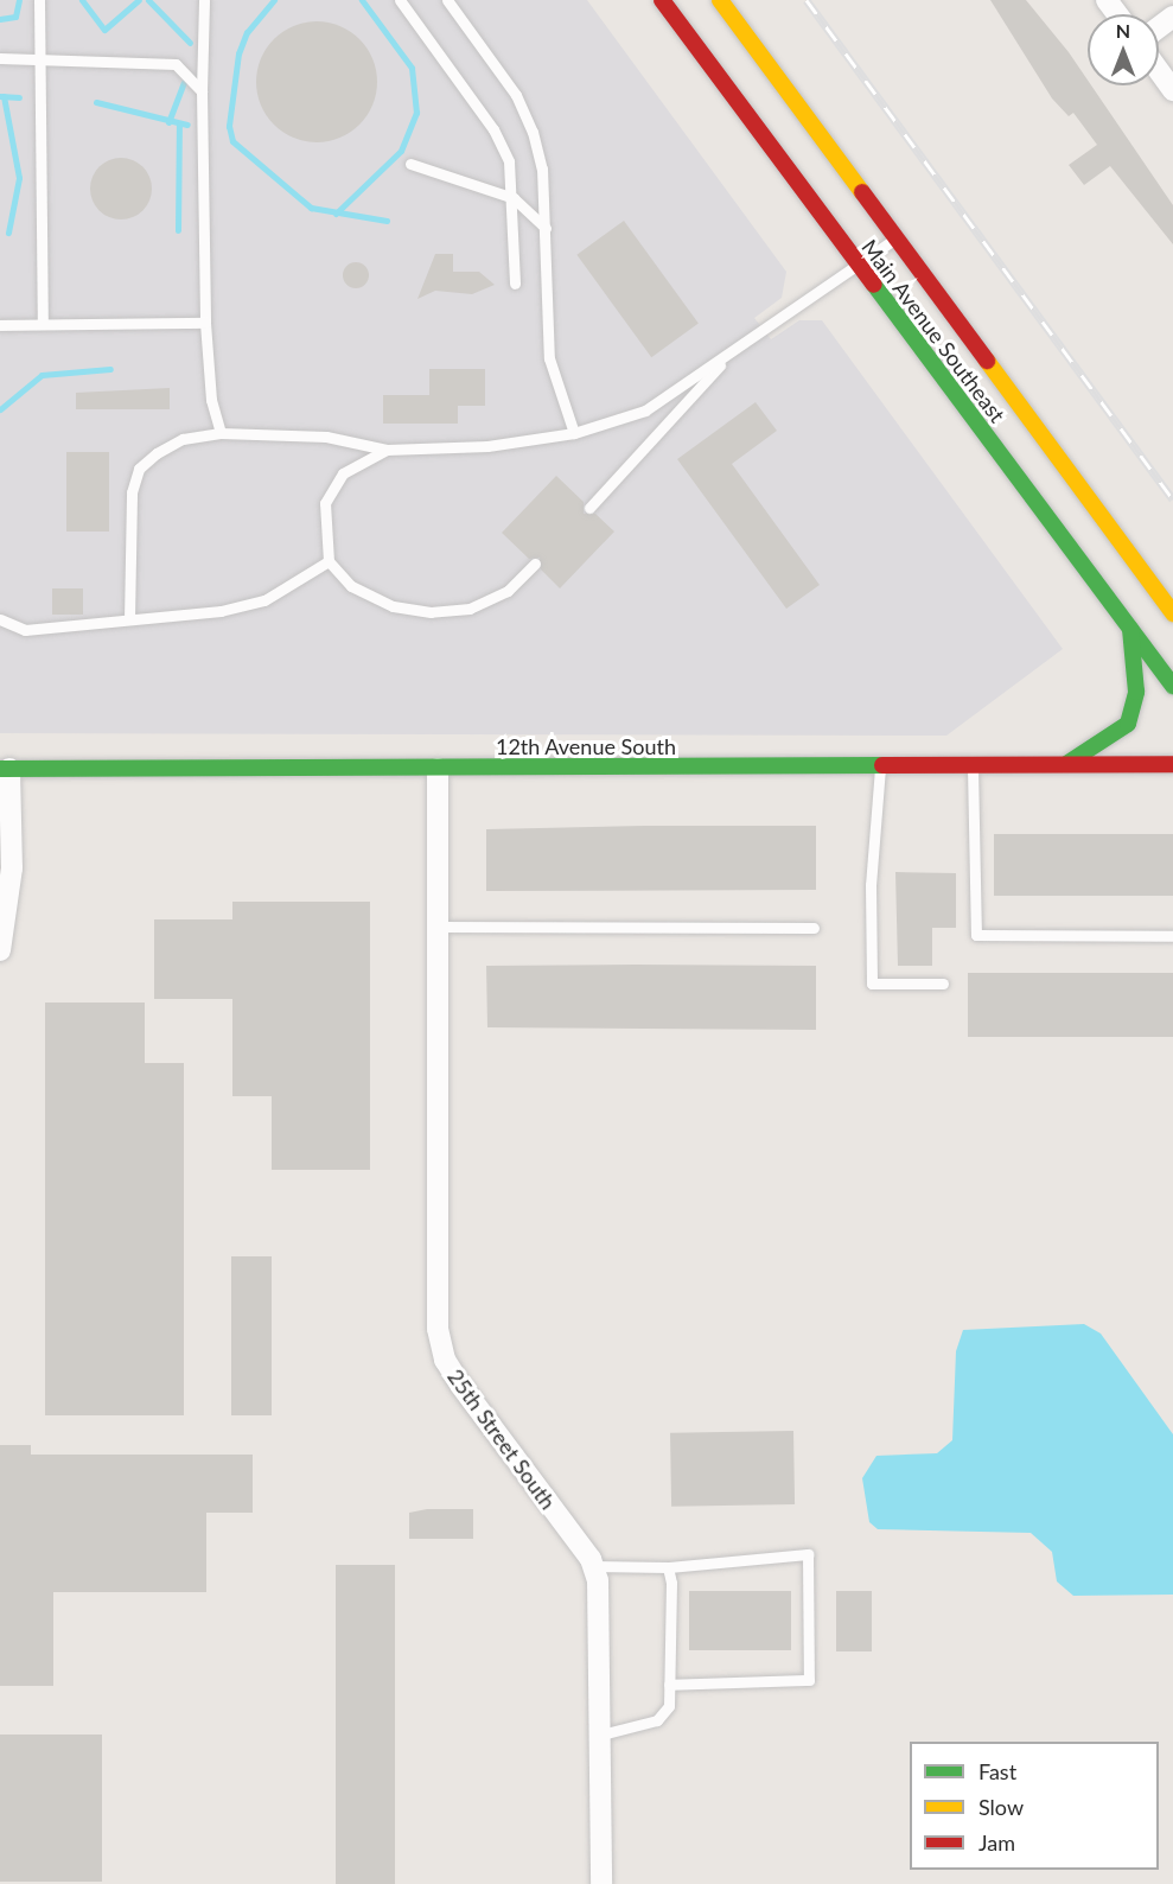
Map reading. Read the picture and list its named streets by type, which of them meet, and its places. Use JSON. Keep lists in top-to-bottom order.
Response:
{
  "streets": {
    "main road": ["Main Avenue Southeast", "12th Avenue South"],
    "street": ["25th Street South"]
  },
  "crossings": [
    ["12th Avenue South", "25th Street South"]
  ],
  "legend": ["Fast", "Slow", "Jam"],
  "north": "top"
}
